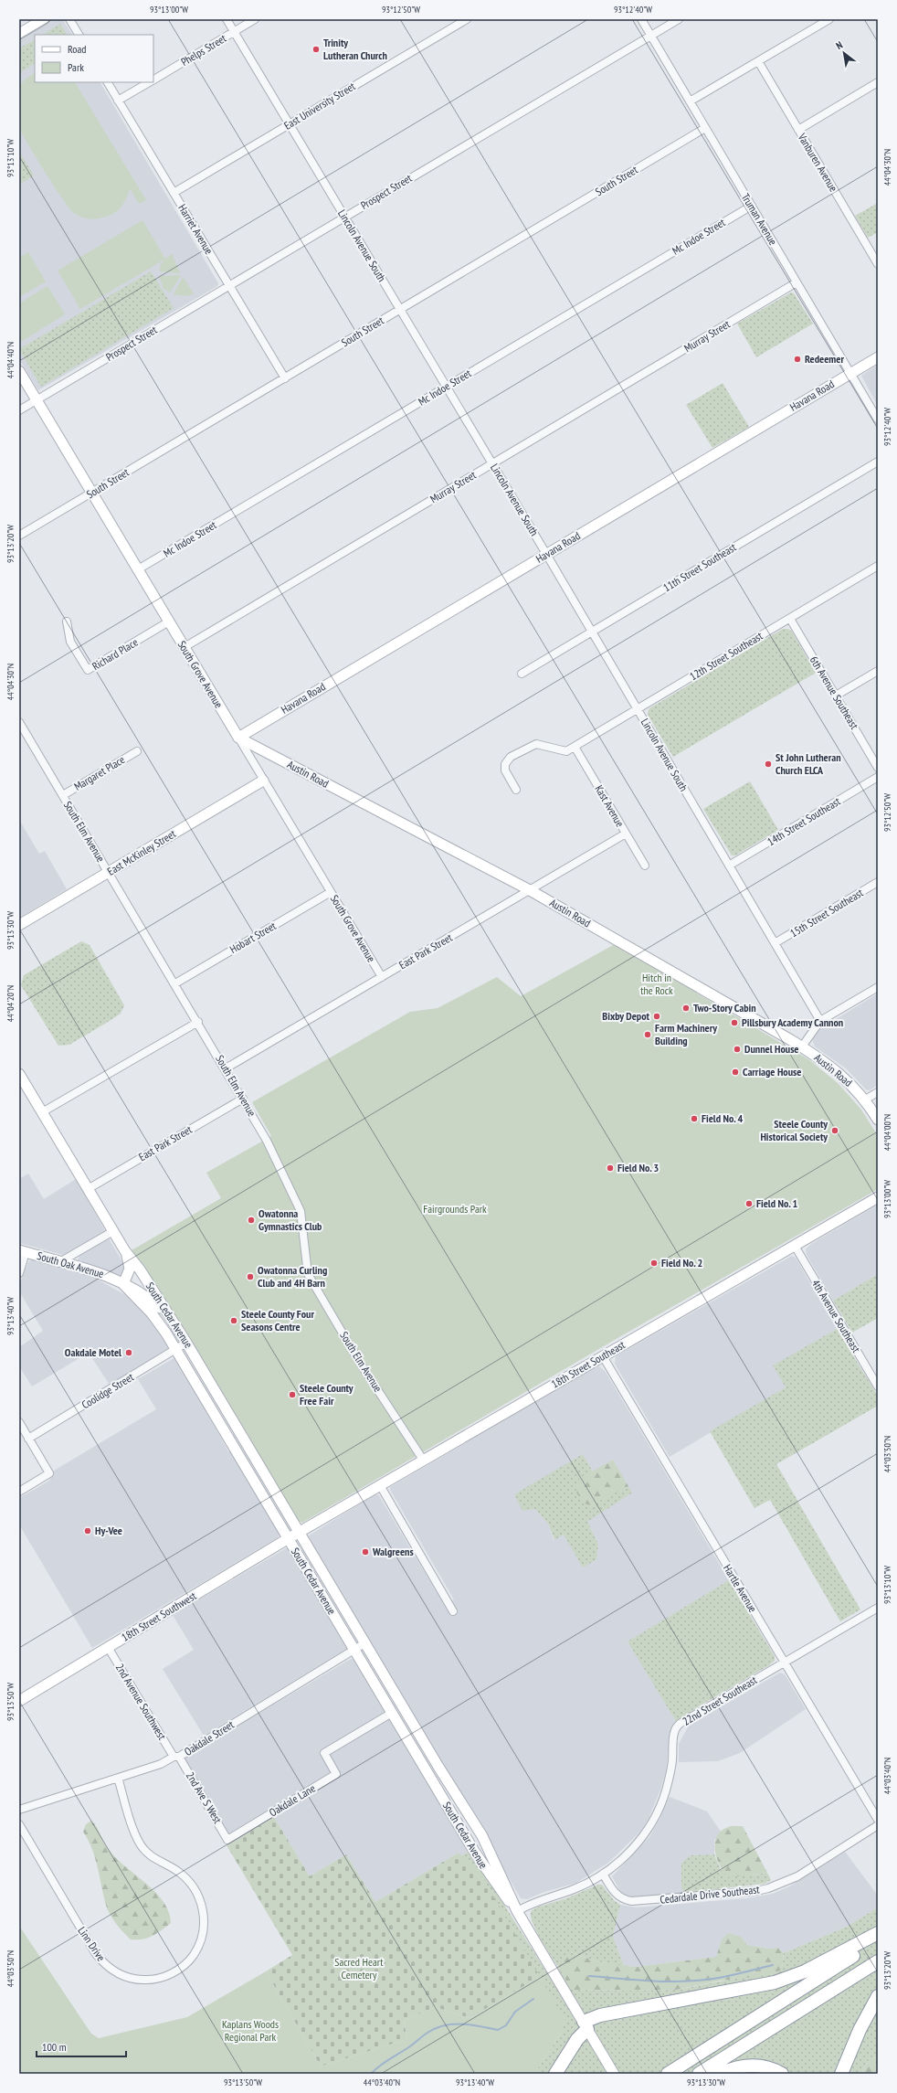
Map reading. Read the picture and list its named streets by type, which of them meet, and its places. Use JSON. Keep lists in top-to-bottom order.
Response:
{
  "streets": {
    "street": [
      "Phelps Street",
      "East University Street",
      "Vanburen Avenue",
      "South Street",
      "Prospect Street",
      "Truman Avenue",
      "Harriet Avenue",
      "Mc Indoe Street",
      "Lincoln Avenue South",
      "Murray Street",
      "Havana Road",
      "11th Street Southeast",
      "Richard Place",
      "12th Street Southeast",
      "South Grove Avenue",
      "6th Avenue Southeast",
      "Margaret Place",
      "Austin Road",
      "Kast Avenue",
      "14th Street Southeast",
      "South Elm Avenue",
      "East McKinley Street",
      "15th Street Southeast",
      "Hobart Street",
      "East Park Street",
      "South Oak Avenue",
      "South Cedar Avenue",
      "4th Avenue Southeast",
      "18th Street Southeast",
      "Coolidge Street",
      "Hartle Avenue",
      "18th Street Southwest",
      "22nd Street Southeast",
      "2nd Avenue Southwest",
      "Oakdale Street",
      "2nd Ave S West",
      "Oakdale Lane",
      "Cedardale Drive Southeast",
      "Linn Drive"
    ]
  },
  "crossings": [
    ["Phelps Street", "Harriet Avenue"],
    ["Phelps Street", "Lincoln Avenue South"],
    ["East University Street", "Harriet Avenue"],
    ["East University Street", "Lincoln Avenue South"],
    ["South Street", "Truman Avenue"],
    ["South Street", "Harriet Avenue"],
    ["South Street", "Lincoln Avenue South"],
    ["South Street", "South Grove Avenue"],
    ["Prospect Street", "Truman Avenue"],
    ["Prospect Street", "Harriet Avenue"],
    ["Prospect Street", "Lincoln Avenue South"],
    ["Prospect Street", "South Grove Avenue"],
    ["Truman Avenue", "Mc Indoe Street"],
    ["Truman Avenue", "Murray Street"],
    ["Truman Avenue", "Havana Road"],
    ["Mc Indoe Street", "Lincoln Avenue South"],
    ["Mc Indoe Street", "South Grove Avenue"],
    ["Lincoln Avenue South", "Murray Street"],
    ["Lincoln Avenue South", "Havana Road"],
    ["Lincoln Avenue South", "11th Street Southeast"],
    ["Lincoln Avenue South", "12th Street Southeast"],
    ["Lincoln Avenue South", "14th Street Southeast"],
    ["Lincoln Avenue South", "15th Street Southeast"],
    ["Murray Street", "South Grove Avenue"],
    ["Havana Road", "South Grove Avenue"],
    ["Havana Road", "Austin Road"],
    ["Richard Place", "South Grove Avenue"],
    ["12th Street Southeast", "6th Avenue Southeast"],
    ["12th Street Southeast", "Kast Avenue"],
    ["South Grove Avenue", "Austin Road"],
    ["South Grove Avenue", "East McKinley Street"],
    ["South Grove Avenue", "Hobart Street"],
    ["South Grove Avenue", "East Park Street"],
    ["Margaret Place", "South Elm Avenue"],
    ["Austin Road", "East Park Street"],
    ["Kast Avenue", "East Park Street"],
    ["South Elm Avenue", "East McKinley Street"],
    ["South Elm Avenue", "Hobart Street"],
    ["South Elm Avenue", "East Park Street"],
    ["South Elm Avenue", "18th Street Southeast"],
    ["East Park Street", "South Cedar Avenue"],
    ["South Oak Avenue", "South Cedar Avenue"],
    ["South Cedar Avenue", "18th Street Southeast"],
    ["South Cedar Avenue", "Coolidge Street"],
    ["South Cedar Avenue", "18th Street Southwest"],
    ["South Cedar Avenue", "22nd Street Southeast"],
    ["South Cedar Avenue", "Oakdale Street"],
    ["South Cedar Avenue", "Oakdale Lane"],
    ["4th Avenue Southeast", "18th Street Southeast"],
    ["18th Street Southeast", "Hartle Avenue"],
    ["18th Street Southeast", "18th Street Southwest"],
    ["Hartle Avenue", "22nd Street Southeast"],
    ["18th Street Southwest", "2nd Avenue Southwest"],
    ["22nd Street Southeast", "Cedardale Drive Southeast"],
    ["2nd Avenue Southwest", "Oakdale Street"],
    ["2nd Avenue Southwest", "2nd Ave S West"],
    ["Oakdale Street", "2nd Ave S West"],
    ["Oakdale Street", "Linn Drive"],
    ["2nd Ave S West", "Oakdale Lane"]
  ],
  "parks": [
    "Hitch in the Rock",
    "Fairgrounds Park",
    "Sacred Heart Cemetery",
    "Kaplans Woods Regional Park"
  ],
  "places": [
    "Trinity Lutheran Church",
    "Redeemer",
    "St John Lutheran Church ELCA",
    "Two-Story Cabin",
    "Bixby Depot",
    "Pillsbury Academy Cannon",
    "Farm Machinery Building",
    "Dunnel House",
    "Carriage House",
    "Field No. 4",
    "Steele County Historical Society",
    "Field No. 3",
    "Field No. 1",
    "Owatonna Gymnastics Club",
    "Field No. 2",
    "Owatonna Curling Club and 4H Barn",
    "Steele County Four Seasons Centre",
    "Oakdale Motel",
    "Steele County Free Fair",
    "Hy-Vee",
    "Walgreens"
  ],
  "legend": ["Road", "Park"],
  "scale_bar": "100 m",
  "north": "top left",
  "coordinates": [
    "93°13'00\"W",
    "93°12'50\"W",
    "93°12'40\"W",
    "93°13'10\"W",
    "44°04'30\"N",
    "44°04'40\"N",
    "93°13'20\"W",
    "93°13'30\"W",
    "44°04'20\"N",
    "44°04'00\"N",
    "93°13'40\"W",
    "44°03'50\"N",
    "93°13'50\"W",
    "44°03'40\"N"
  ]
}
